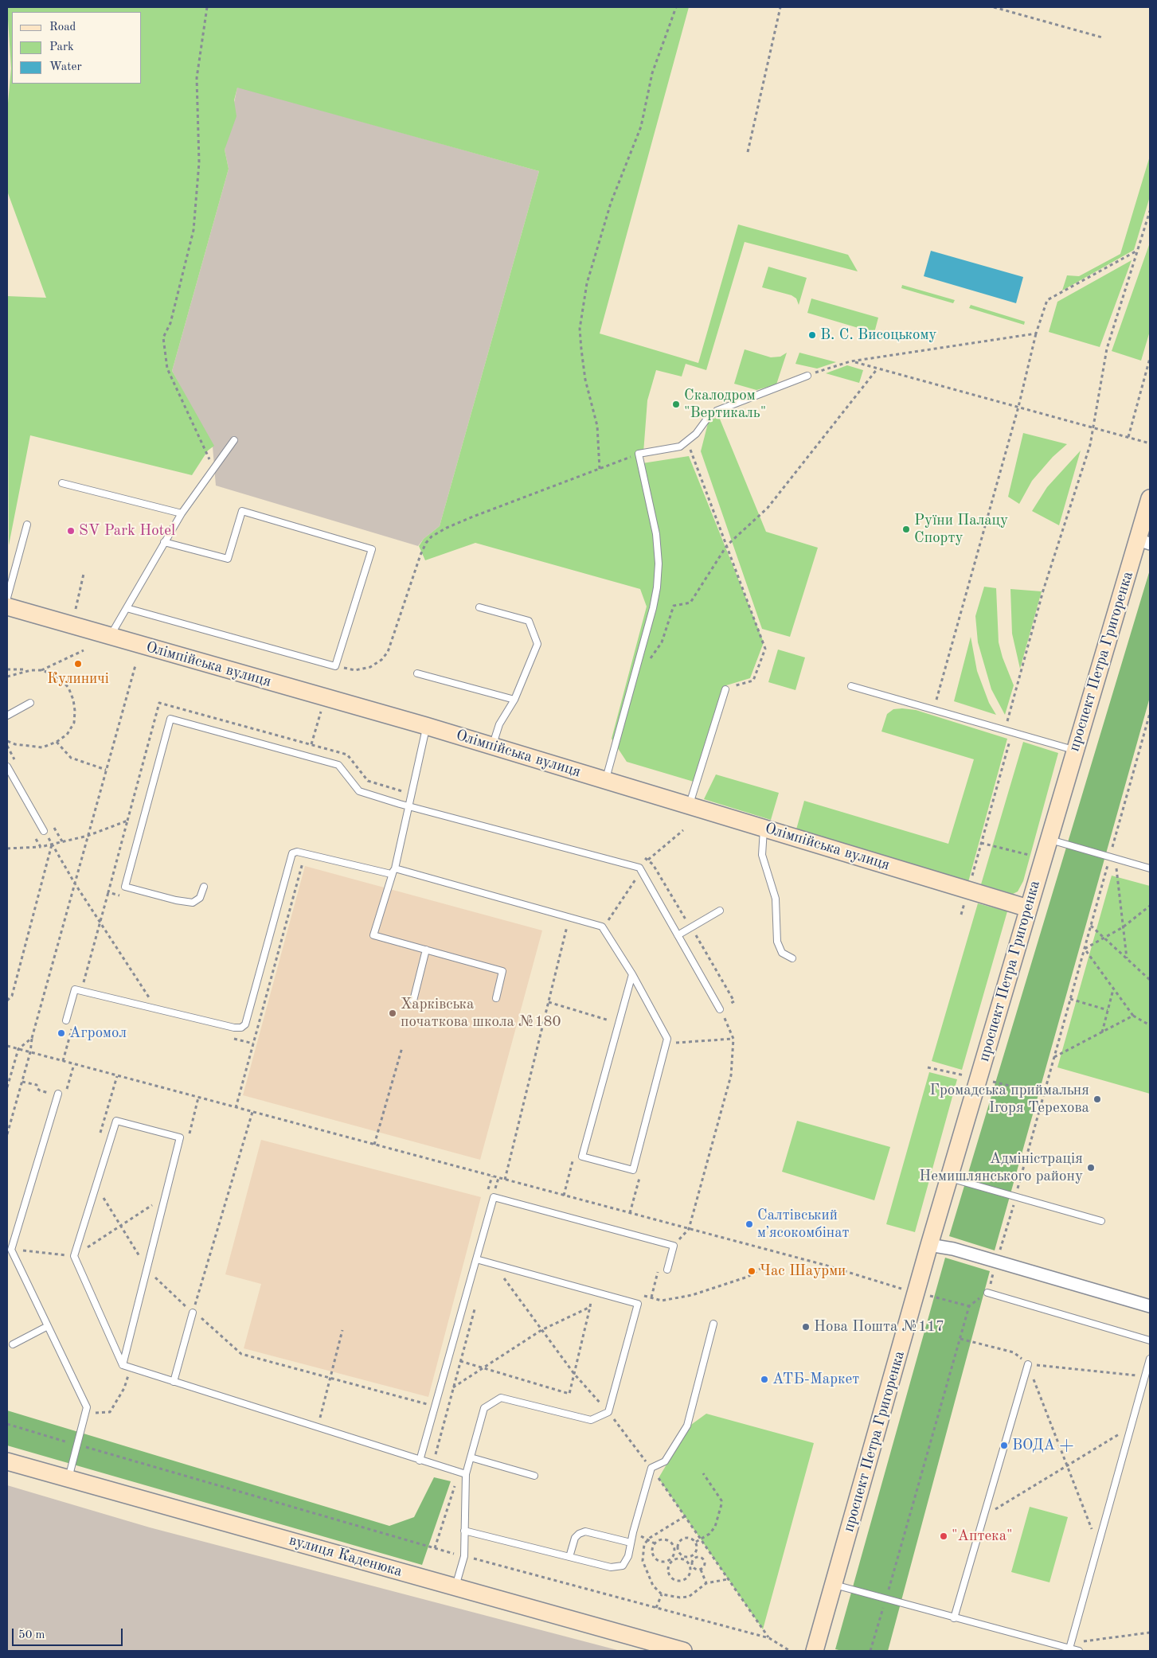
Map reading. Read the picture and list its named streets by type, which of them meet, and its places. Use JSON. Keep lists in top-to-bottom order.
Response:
{
  "streets": {
    "street": ["проспект Петра Григоренка", "Олімпійська вулиця", "вулиця Каденюка"]
  },
  "crossings": [
    ["проспект Петра Григоренка", "Олімпійська вулиця"]
  ],
  "places": [
    "В. С. Висоцькому",
    "Скалодром \"Вертикаль\"",
    "Руїни Палацу Спорту",
    "SV Park Hotel",
    "Кулиничі",
    "Харківська початкова школа №180",
    "Агромол",
    "Громадська приймальня Ігоря Терехова",
    "Адміністрація Немишлянського району",
    "Салтівський мʼясокомбінат",
    "Час Шаурми",
    "Нова Пошта №117",
    "АТБ-Маркет",
    "ВОДА +",
    "\"Аптека\""
  ],
  "legend": ["Road", "Park", "Water"],
  "scale_bar": "50 m"
}
